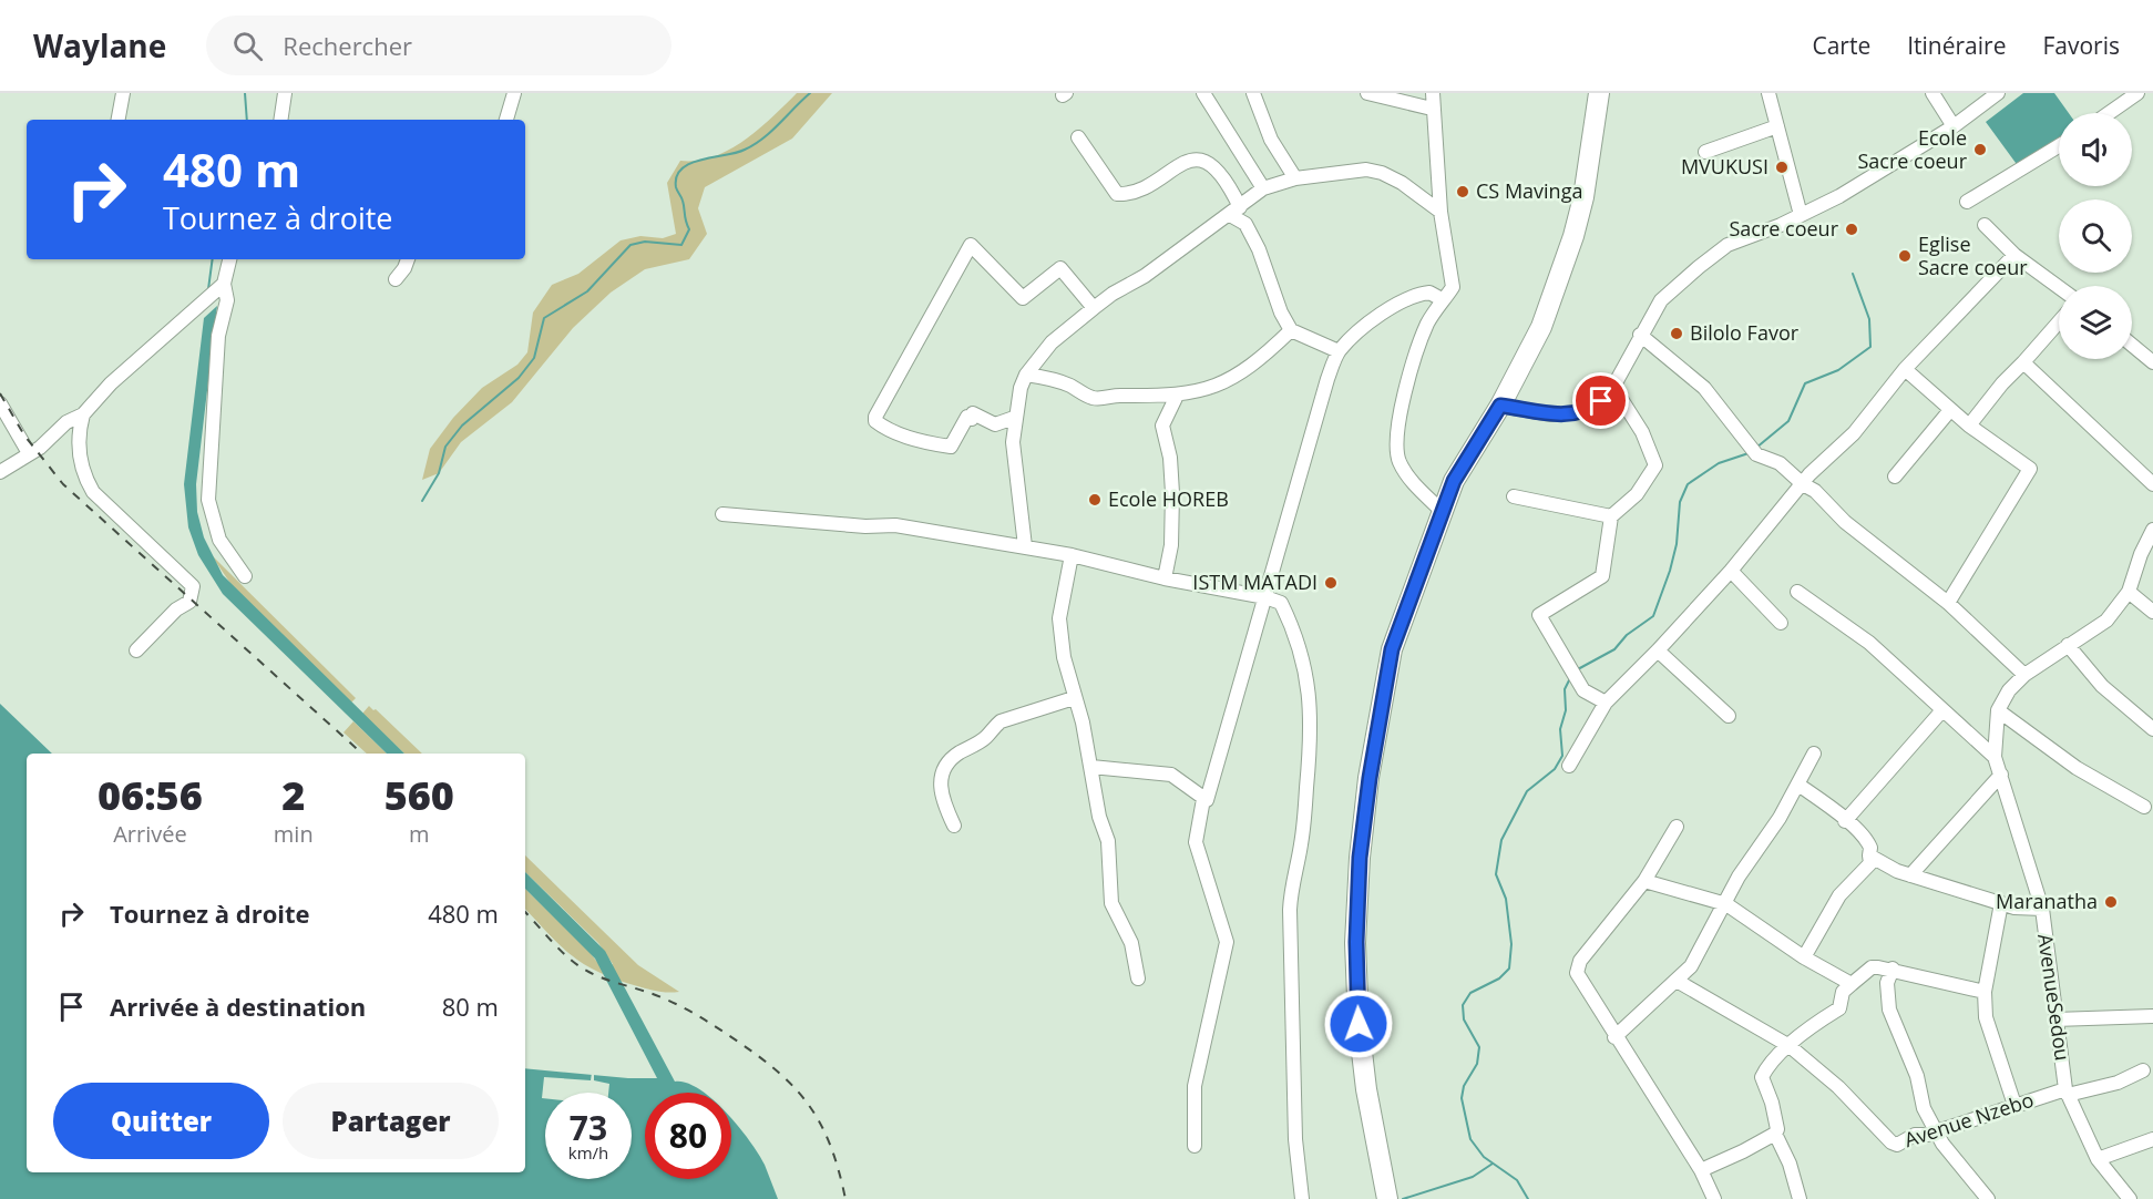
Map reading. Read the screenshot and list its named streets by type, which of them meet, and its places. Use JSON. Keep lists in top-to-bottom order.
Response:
{
  "streets": {
    "street": ["AvenueSedou", "Avenue Nzebo"]
  },
  "crossings": [
    ["AvenueSedou", "Avenue Nzebo"]
  ],
  "places": [
    "Ecole Sacre coeur",
    "MVUKUSI",
    "CS Mavinga",
    "Sacre coeur",
    "Eglise Sacre coeur",
    "Bilolo Favor",
    "Ecole HOREB",
    "ISTM MATADI",
    "Maranatha"
  ],
  "page": {
    "header": "Waylane",
    "search": "Rechercher",
    "nav": ["Carte", "Itinéraire", "Favoris"],
    "turn": ["480 m", "Tournez à droite"],
    "eta": [
      "06:56",
      "Arrivée",
      "2",
      "min",
      "560",
      "m"
    ],
    "list": [
      {
        "name": "Tournez à droite",
        "value": "480 m"
      },
      {
        "name": "Arrivée à destination",
        "value": "80 m"
      }
    ],
    "buttons": ["Quitter", "Partager"],
    "speed": "73 km/h",
    "limit": "80"
  }
}
